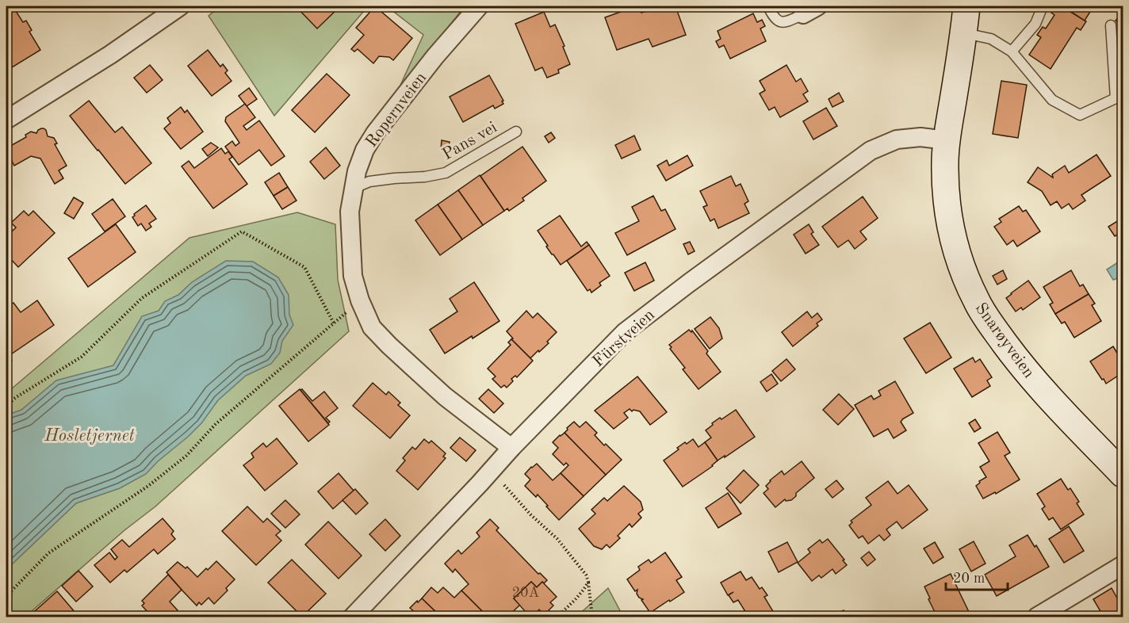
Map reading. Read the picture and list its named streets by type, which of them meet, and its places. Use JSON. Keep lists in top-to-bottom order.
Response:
{
  "streets": {
    "street": ["Ropernveien", "Fürstveien", "Snarøyveien"],
    "lane": ["Pans vei"]
  },
  "crossings": [
    ["Ropernveien", "Pans vei"],
    ["Ropernveien", "Fürstveien"],
    ["Fürstveien", "Snarøyveien"]
  ],
  "water": ["Hosletjernet"],
  "house_numbers": ["20A"],
  "scale_bar": "20 m"
}
